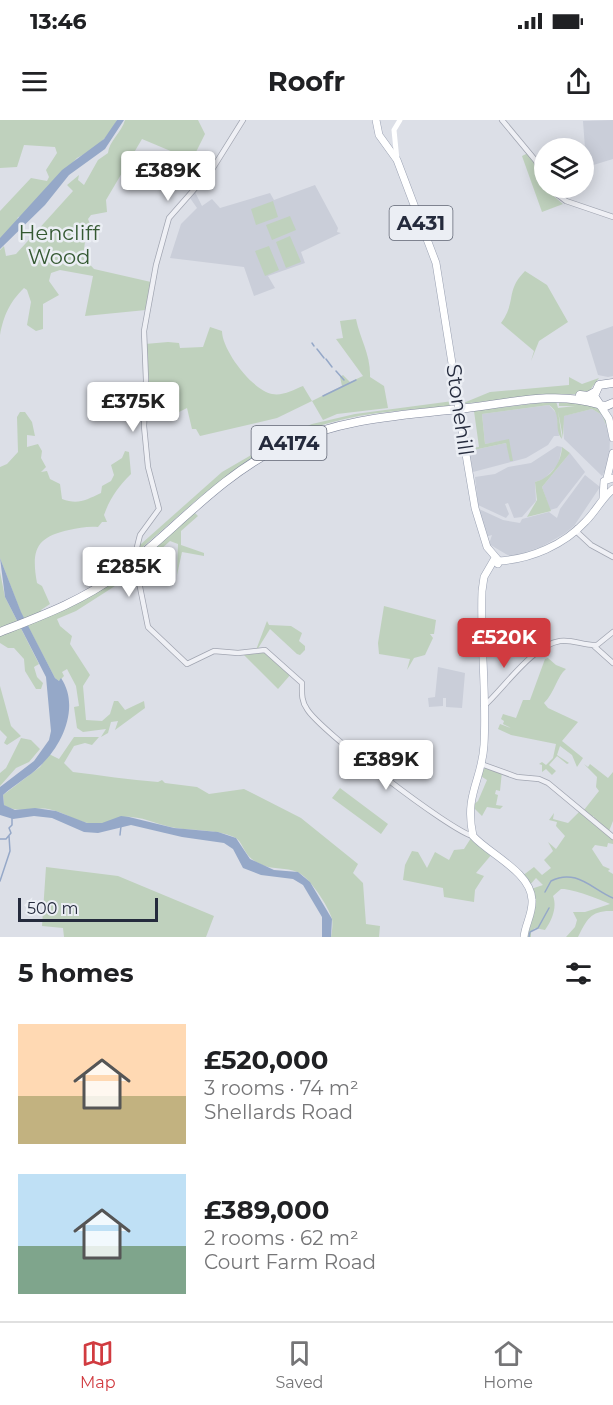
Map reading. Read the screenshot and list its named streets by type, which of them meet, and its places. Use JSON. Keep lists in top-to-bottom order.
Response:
{
  "streets": {
    "highway": ["A4174"],
    "main road": ["A431", "Stonehill"]
  },
  "crossings": [
    ["A431", "Stonehill"]
  ],
  "parks": ["Hencliff Wood"],
  "scale_bar": "500 m",
  "page": {
    "status": "13:46",
    "header": "Roofr",
    "price": [
      "£389K",
      "£375K",
      "£285K",
      "£520K",
      "£389K"
    ],
    "scale": "500 m",
    "heading": "5 homes",
    "list": [
      {
        "name": "£520,000",
        "note": "3 rooms · 74 m² · Shellards Road"
      },
      {
        "name": "£389,000",
        "note": "2 rooms · 62 m² · Court Farm Road"
      }
    ],
    "tabs": ["Map", "Saved", "Home"]
  }
}
